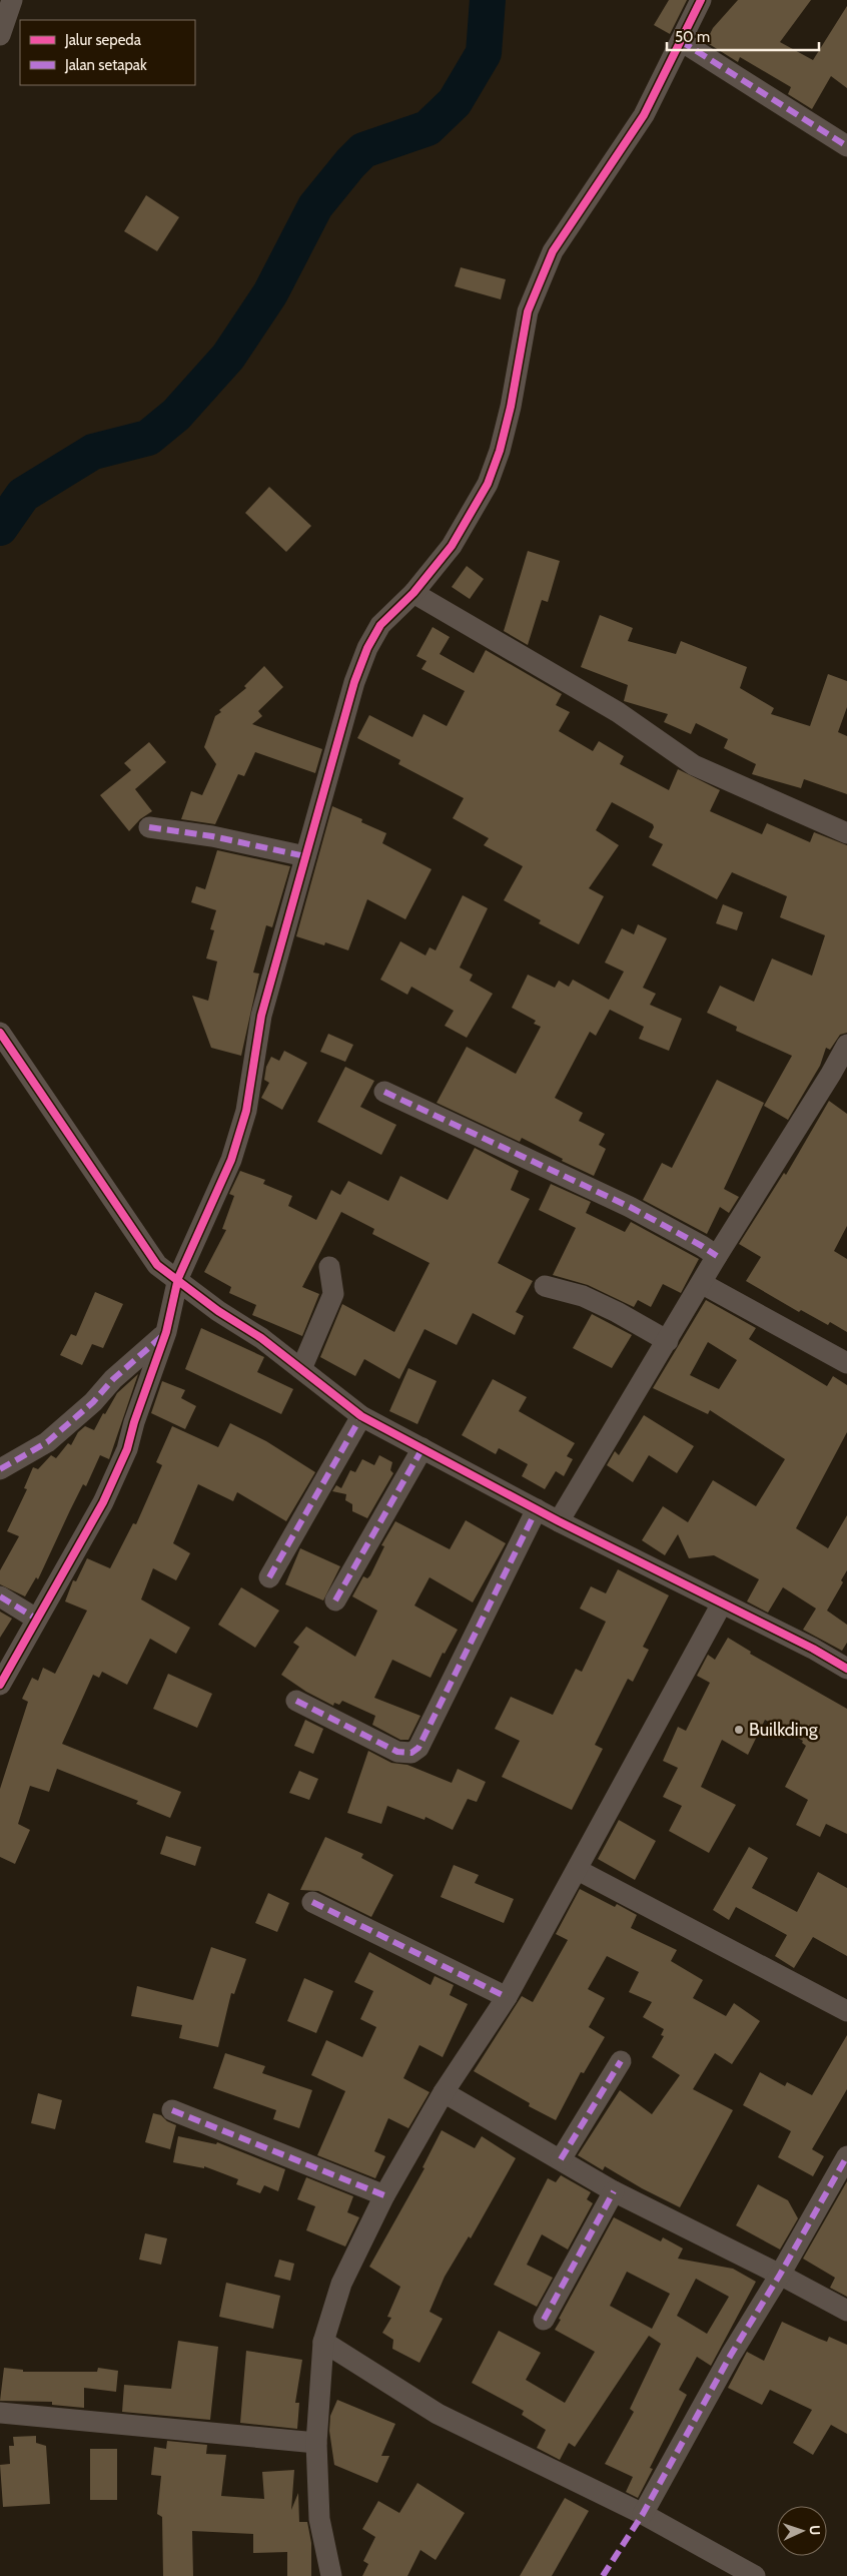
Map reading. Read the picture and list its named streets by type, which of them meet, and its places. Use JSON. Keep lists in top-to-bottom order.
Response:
{
  "places": ["Builkding"],
  "legend": ["Jalur sepeda", "Jalan setapak"],
  "scale_bar": "50 m",
  "north": "right"
}
